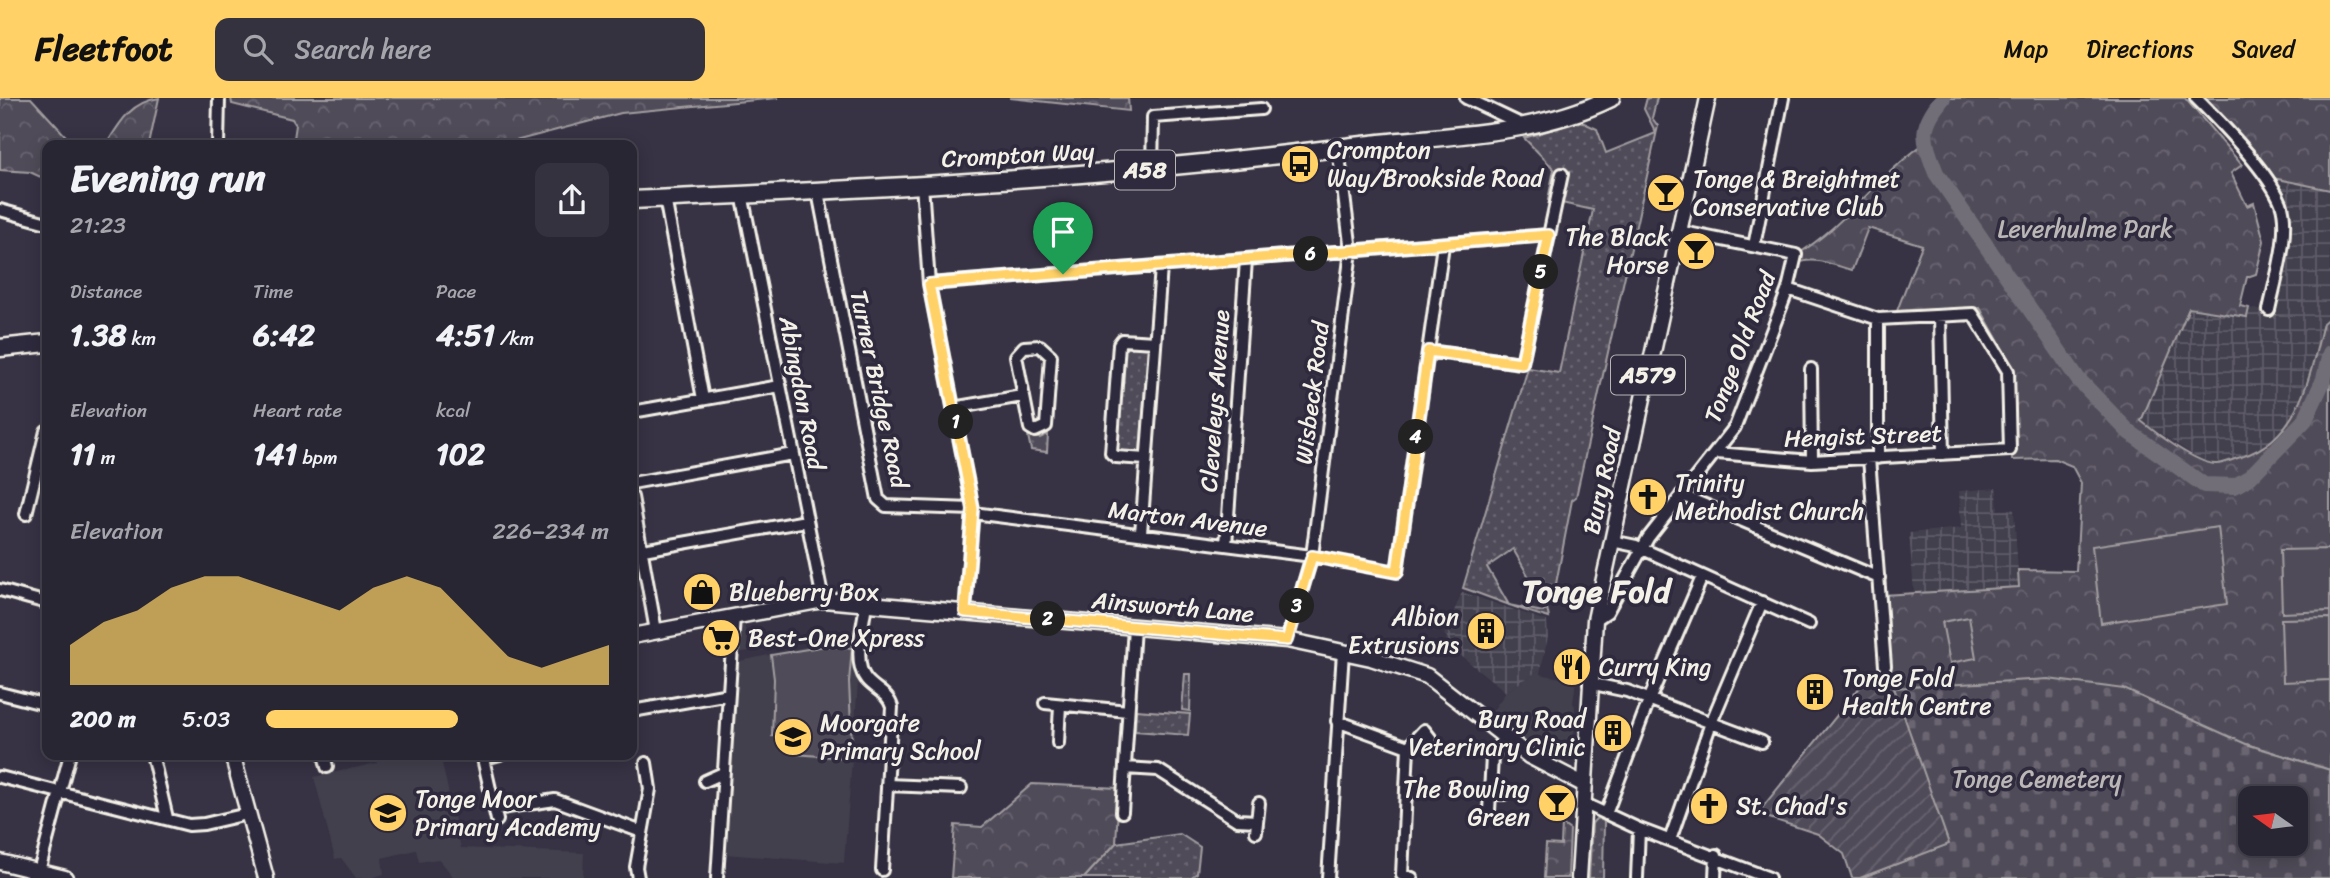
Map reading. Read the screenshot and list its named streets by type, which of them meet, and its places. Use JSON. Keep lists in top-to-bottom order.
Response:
{
  "streets": {
    "highway": ["Crompton Way", "A58"],
    "main road": ["A579", "Bury Road", "Ainsworth Lane"],
    "street": [
      "Tonge Old Road",
      "Turner Bridge Road",
      "Abingdon Road",
      "Wisbeck Road",
      "Cleveleys Avenue",
      "Hengist Street",
      "Marton Avenue"
    ]
  },
  "crossings": [
    ["Crompton Way", "Turner Bridge Road"],
    ["Crompton Way", "Abingdon Road"],
    ["Crompton Way", "Wisbeck Road"],
    ["Tonge Old Road", "Hengist Street"],
    ["Tonge Old Road", "Bury Road"],
    ["Turner Bridge Road", "Marton Avenue"],
    ["Abingdon Road", "Ainsworth Lane"],
    ["Wisbeck Road", "Marton Avenue"],
    ["Wisbeck Road", "Ainsworth Lane"],
    ["Cleveleys Avenue", "Marton Avenue"],
    ["Bury Road", "Ainsworth Lane"]
  ],
  "districts": ["Tonge Fold"],
  "parks": ["Leverhulme Park", "Tonge Cemetery"],
  "places": {
    "bus stop": ["Crompton Way/Brookside Road"],
    "bar": ["Tonge & Breightmet Conservative Club", "The Black Horse", "The Bowling Green"],
    "church": ["Trinity Methodist Church", "St. Chad's"],
    "shop": ["Blueberry Box"],
    "building": ["Albion Extrusions", "Tonge Fold Health Centre", "Bury Road Veterinary Clinic"],
    "supermarket": ["Best-One Xpress"],
    "restaurant": ["Curry King"],
    "school or university": ["Moorgate Primary School", "Tonge Moor Primary Academy"]
  },
  "north": "left",
  "page": {
    "header": "Fleetfoot",
    "search": "Search here",
    "nav": ["Map", "Directions", "Saved"],
    "heading": ["Evening run", "21:23"],
    "pins": [
      "6",
      "5",
      "1",
      "4",
      "3",
      "2"
    ],
    "stats": [
      ["Distance", "1.38 km"],
      ["Time", "6:42"],
      ["Pace", "4:51 /km"],
      ["Elevation", "11 m"],
      ["Heart rate", "141 bpm"],
      ["kcal", "102"]
    ],
    "chart": ["Elevation", "226–234 m"],
    "list": [
      {
        "name": "200 m",
        "note": "5:03"
      }
    ]
  }
}
